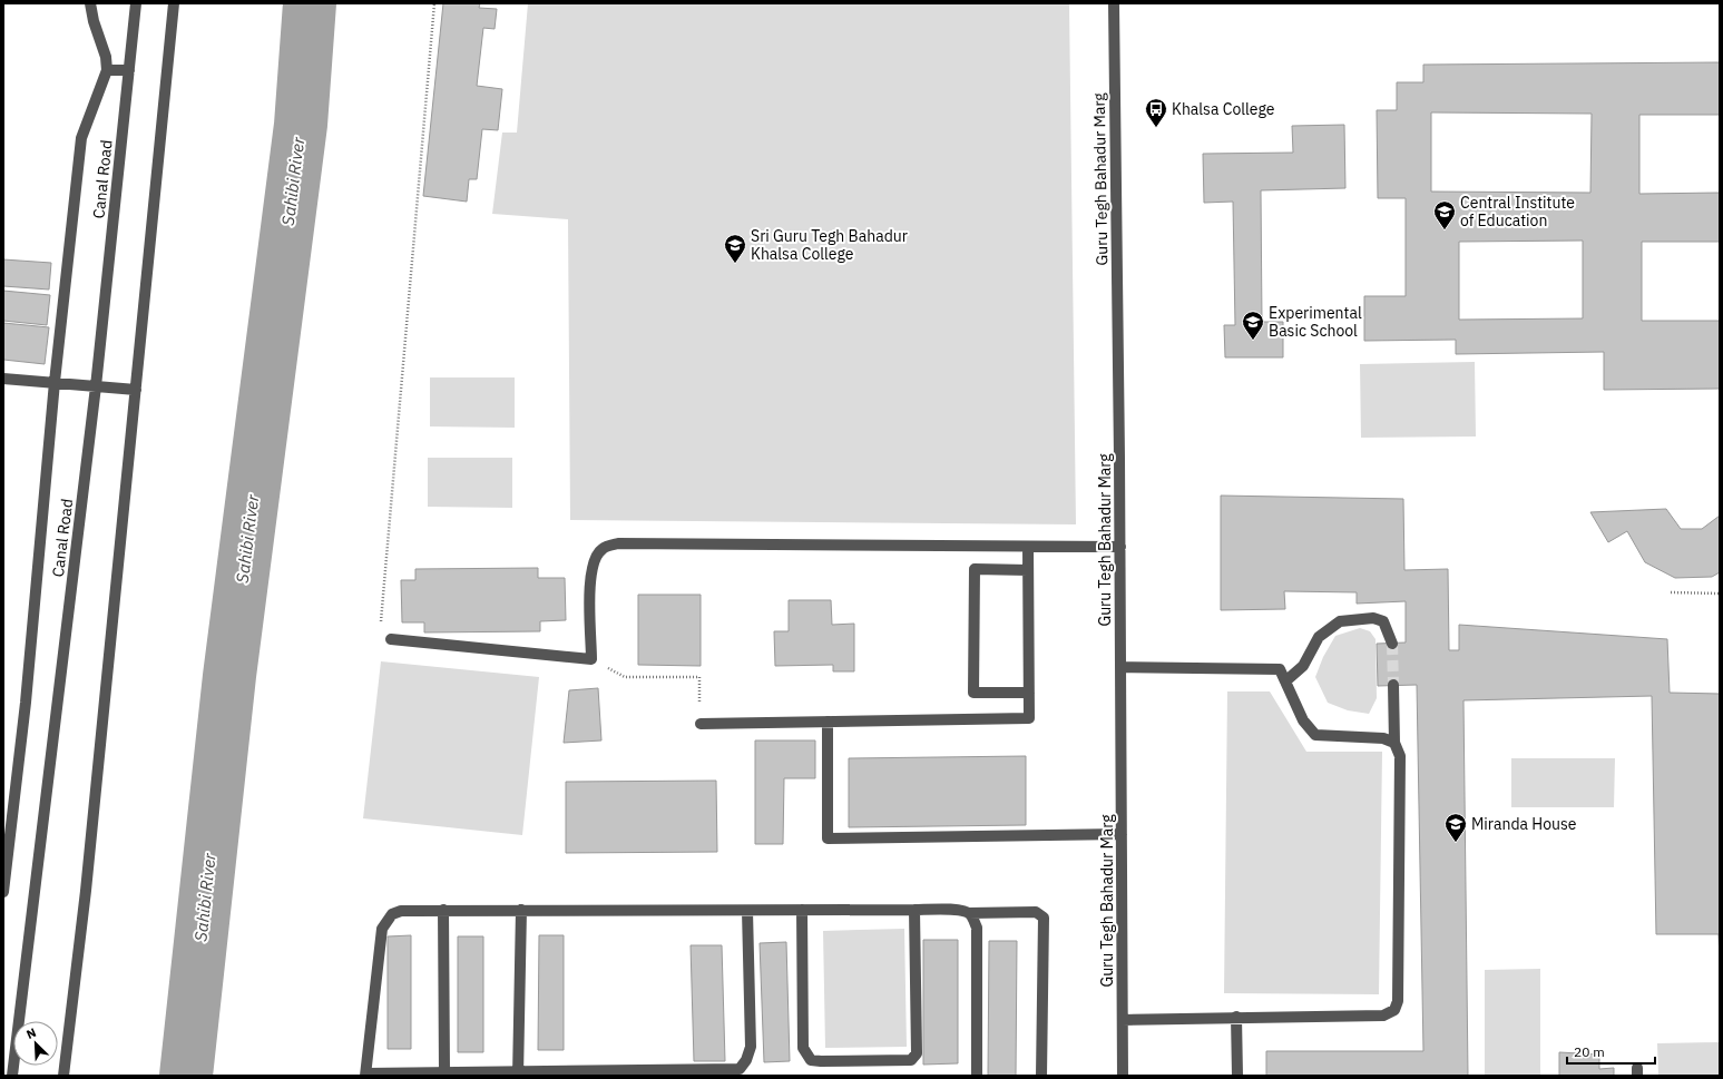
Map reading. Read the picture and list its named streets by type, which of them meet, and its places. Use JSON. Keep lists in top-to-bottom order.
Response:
{
  "streets": {
    "street": ["Canal Road", "Guru Tegh Bahadur Marg"]
  },
  "water": ["Sahibi River"],
  "places": {
    "bus stop": ["Khalsa College"],
    "school or university": [
      "Central Institute of Education",
      "Sri Guru Tegh Bahadur Khalsa College",
      "Experimental Basic School",
      "Miranda House"
    ]
  },
  "scale_bar": "20 m",
  "north": "top left"
}
